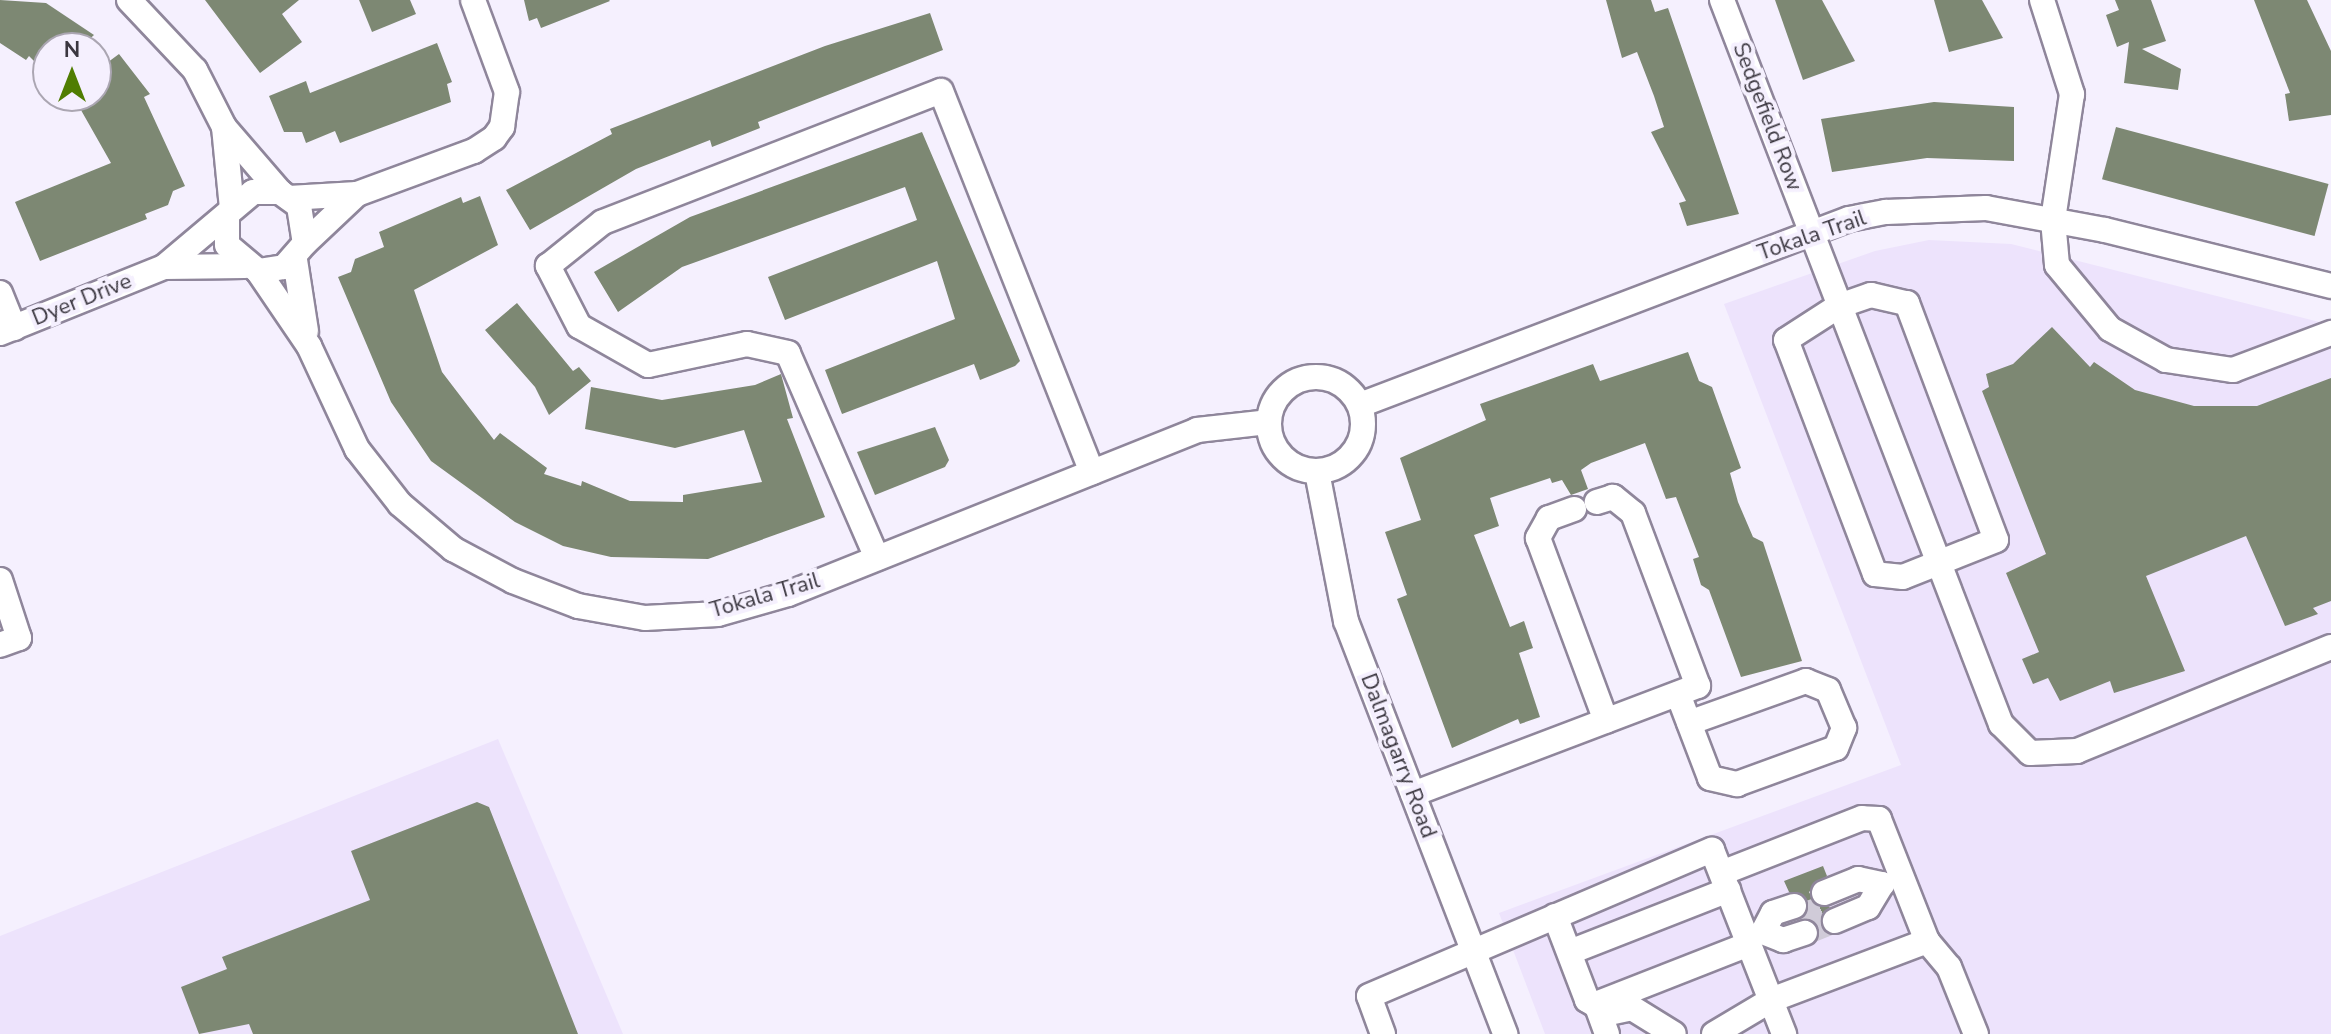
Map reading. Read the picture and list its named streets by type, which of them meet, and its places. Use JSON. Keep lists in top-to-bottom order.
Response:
{
  "streets": {
    "street": [
      "Sedgefield Row",
      "Tokala Trail",
      "Dyer Drive",
      "Dalmagarry Road"
    ]
  },
  "crossings": [
    ["Sedgefield Row", "Tokala Trail"],
    ["Tokala Trail", "Dyer Drive"],
    ["Tokala Trail", "Dalmagarry Road"]
  ],
  "north": "top"
}
